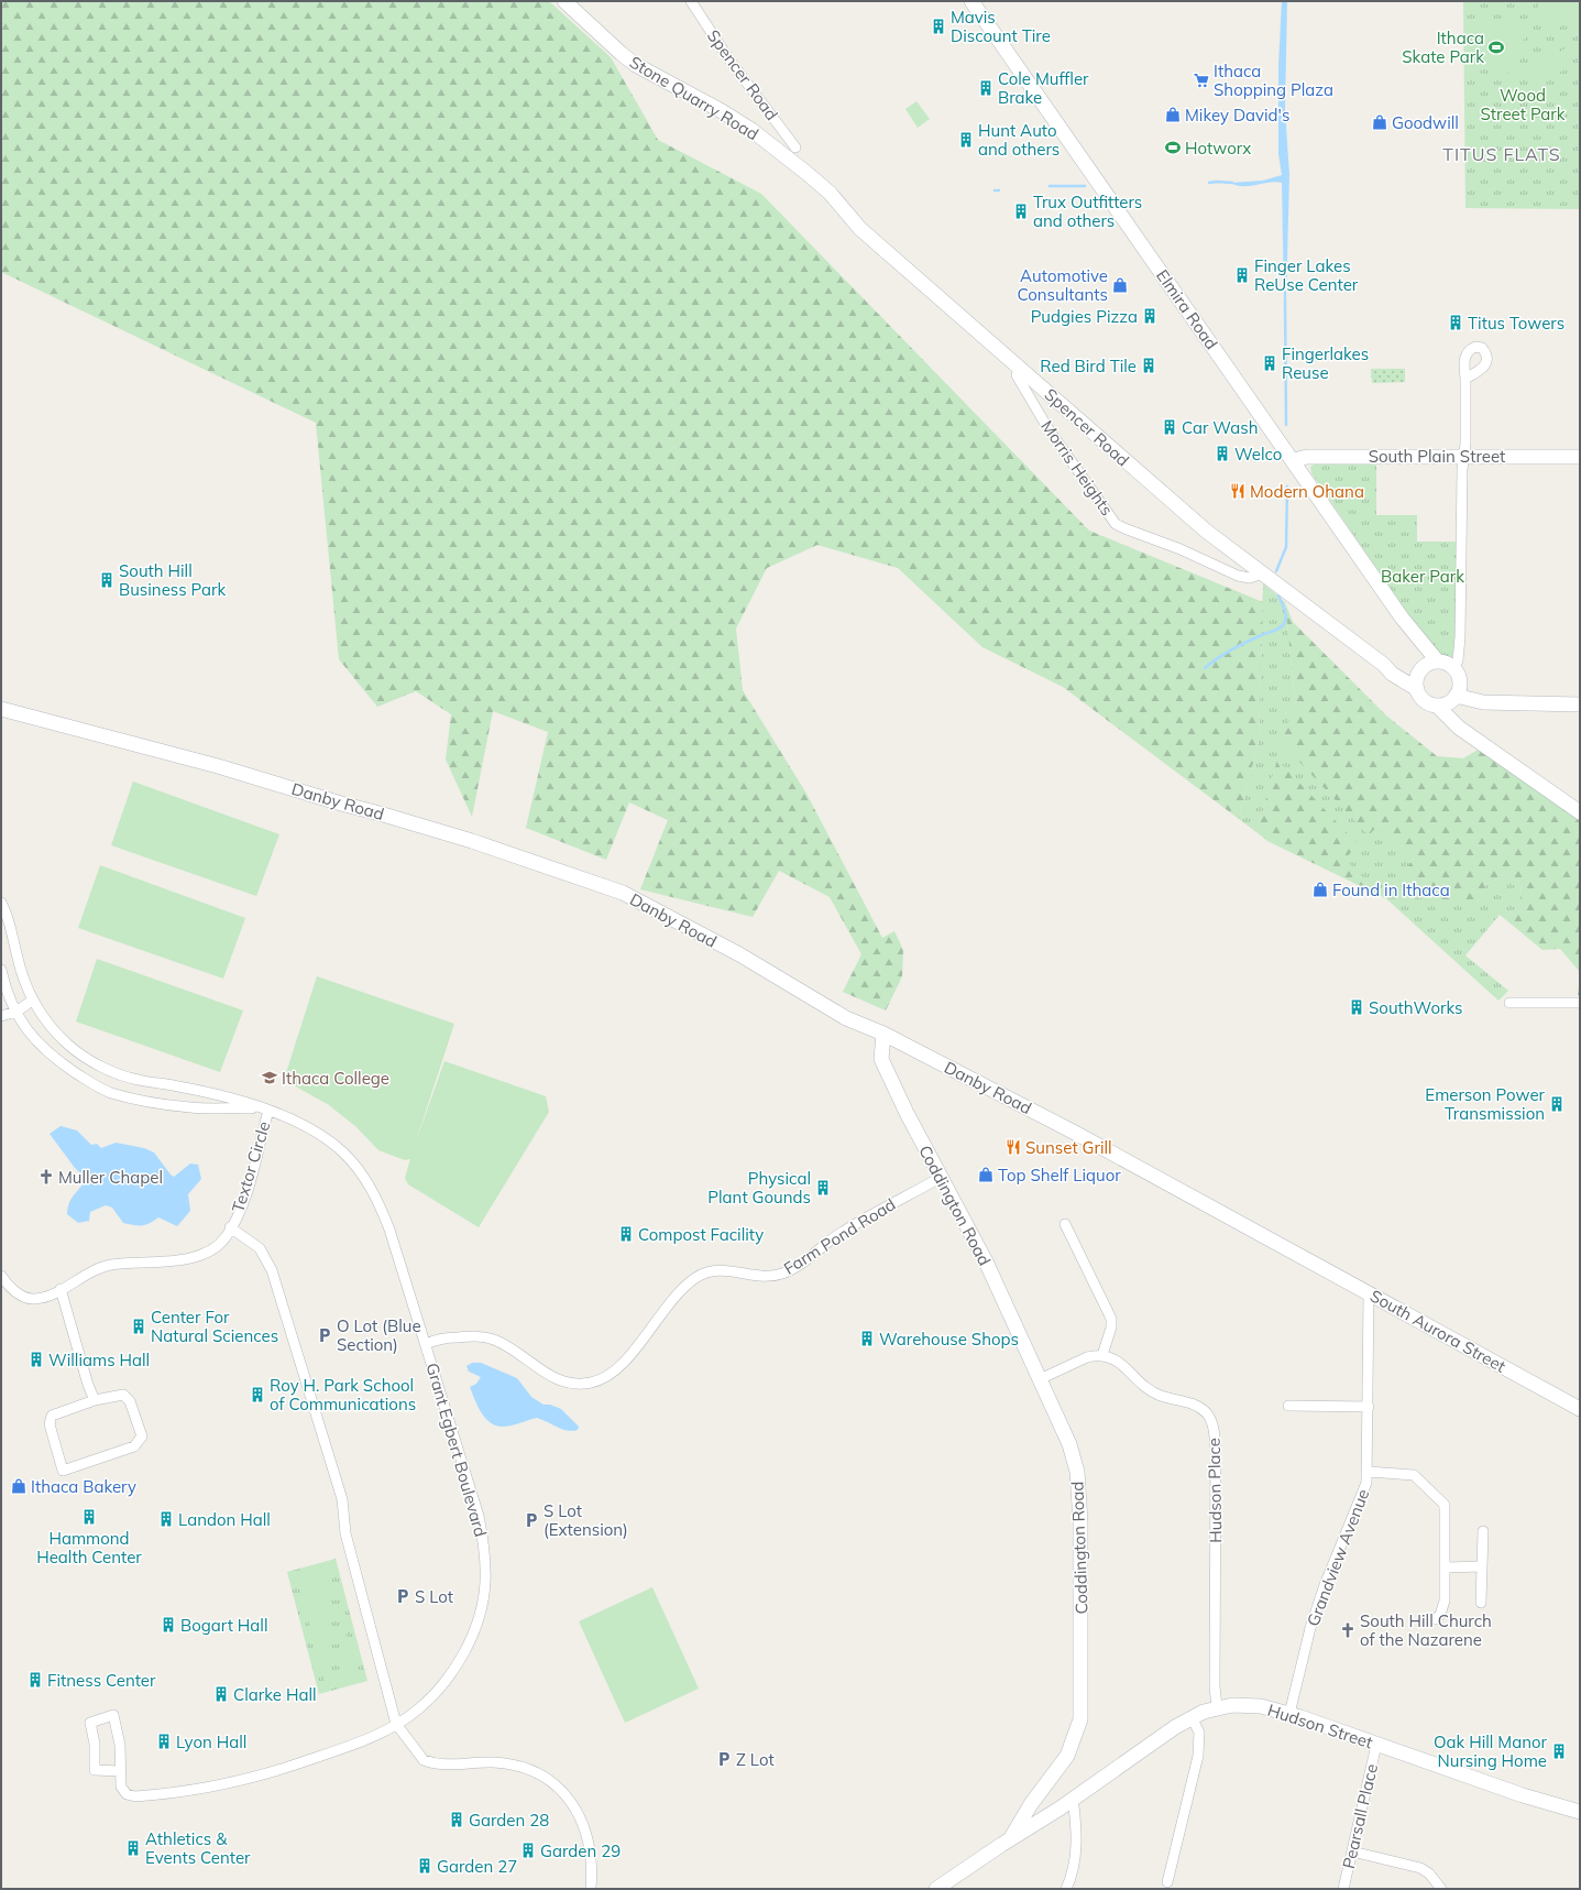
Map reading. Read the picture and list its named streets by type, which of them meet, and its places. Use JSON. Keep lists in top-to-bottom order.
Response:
{
  "streets": {
    "street": [
      "Spencer Road",
      "Stone Quarry Road",
      "Elmira Road",
      "South Plain Street",
      "Morris Heights",
      "Danby Road",
      "Textor Circle",
      "Coddington Road",
      "Farm Pond Road",
      "South Aurora Street",
      "Grant Egbert Boulevard",
      "Hudson Place",
      "Grandview Avenue",
      "Hudson Street",
      "Pearsall Place"
    ]
  },
  "crossings": [
    ["Spencer Road", "Stone Quarry Road"],
    ["Spencer Road", "Elmira Road"],
    ["Spencer Road", "Morris Heights"],
    ["Elmira Road", "South Plain Street"],
    ["Danby Road", "Coddington Road"],
    ["Danby Road", "South Aurora Street"],
    ["Textor Circle", "Grant Egbert Boulevard"],
    ["Coddington Road", "Farm Pond Road"],
    ["Coddington Road", "Hudson Street"],
    ["Farm Pond Road", "Grant Egbert Boulevard"],
    ["South Aurora Street", "Grandview Avenue"],
    ["Hudson Place", "Hudson Street"],
    ["Grandview Avenue", "Hudson Street"],
    ["Hudson Street", "Pearsall Place"]
  ],
  "districts": ["TITUS FLATS"],
  "parks": ["Wood Street Park", "Baker Park"],
  "places": {
    "building": [
      "Mavis Discount Tire",
      "Cole Muffler Brake",
      "Hunt Auto and others",
      "Trux Outfitters and others",
      "Finger Lakes ReUse Center",
      "Pudgies Pizza",
      "Titus Towers",
      "Fingerlakes Reuse",
      "Red Bird Tile",
      "Car Wash",
      "Welco",
      "South Hill Business Park",
      "SouthWorks",
      "Emerson Power Transmission",
      "Physical Plant Gounds",
      "Compost Facility",
      "Center For Natural Sciences",
      "Warehouse Shops",
      "Williams Hall",
      "Roy H. Park School of Communications",
      "Hammond Health Center",
      "Landon Hall",
      "Bogart Hall",
      "Fitness Center",
      "Clarke Hall",
      "Lyon Hall",
      "Oak Hill Manor Nursing Home",
      "Garden 28",
      "Athletics & Events Center",
      "Garden 29",
      "Garden 27"
    ],
    "sports": ["Ithaca Skate Park", "Hotworx"],
    "supermarket": ["Ithaca Shopping Plaza"],
    "shop": [
      "Mikey David's",
      "Goodwill",
      "Automotive Consultants",
      "Found in Ithaca",
      "Top Shelf Liquor",
      "Ithaca Bakery"
    ],
    "restaurant": ["Modern Ohana", "Sunset Grill"],
    "school or university": ["Ithaca College"],
    "church": ["Muller Chapel", "South Hill Church of the Nazarene"],
    "parking": [
      "O Lot (Blue Section)",
      "S Lot (Extension)",
      "S Lot",
      "Z Lot"
    ]
  }
}
